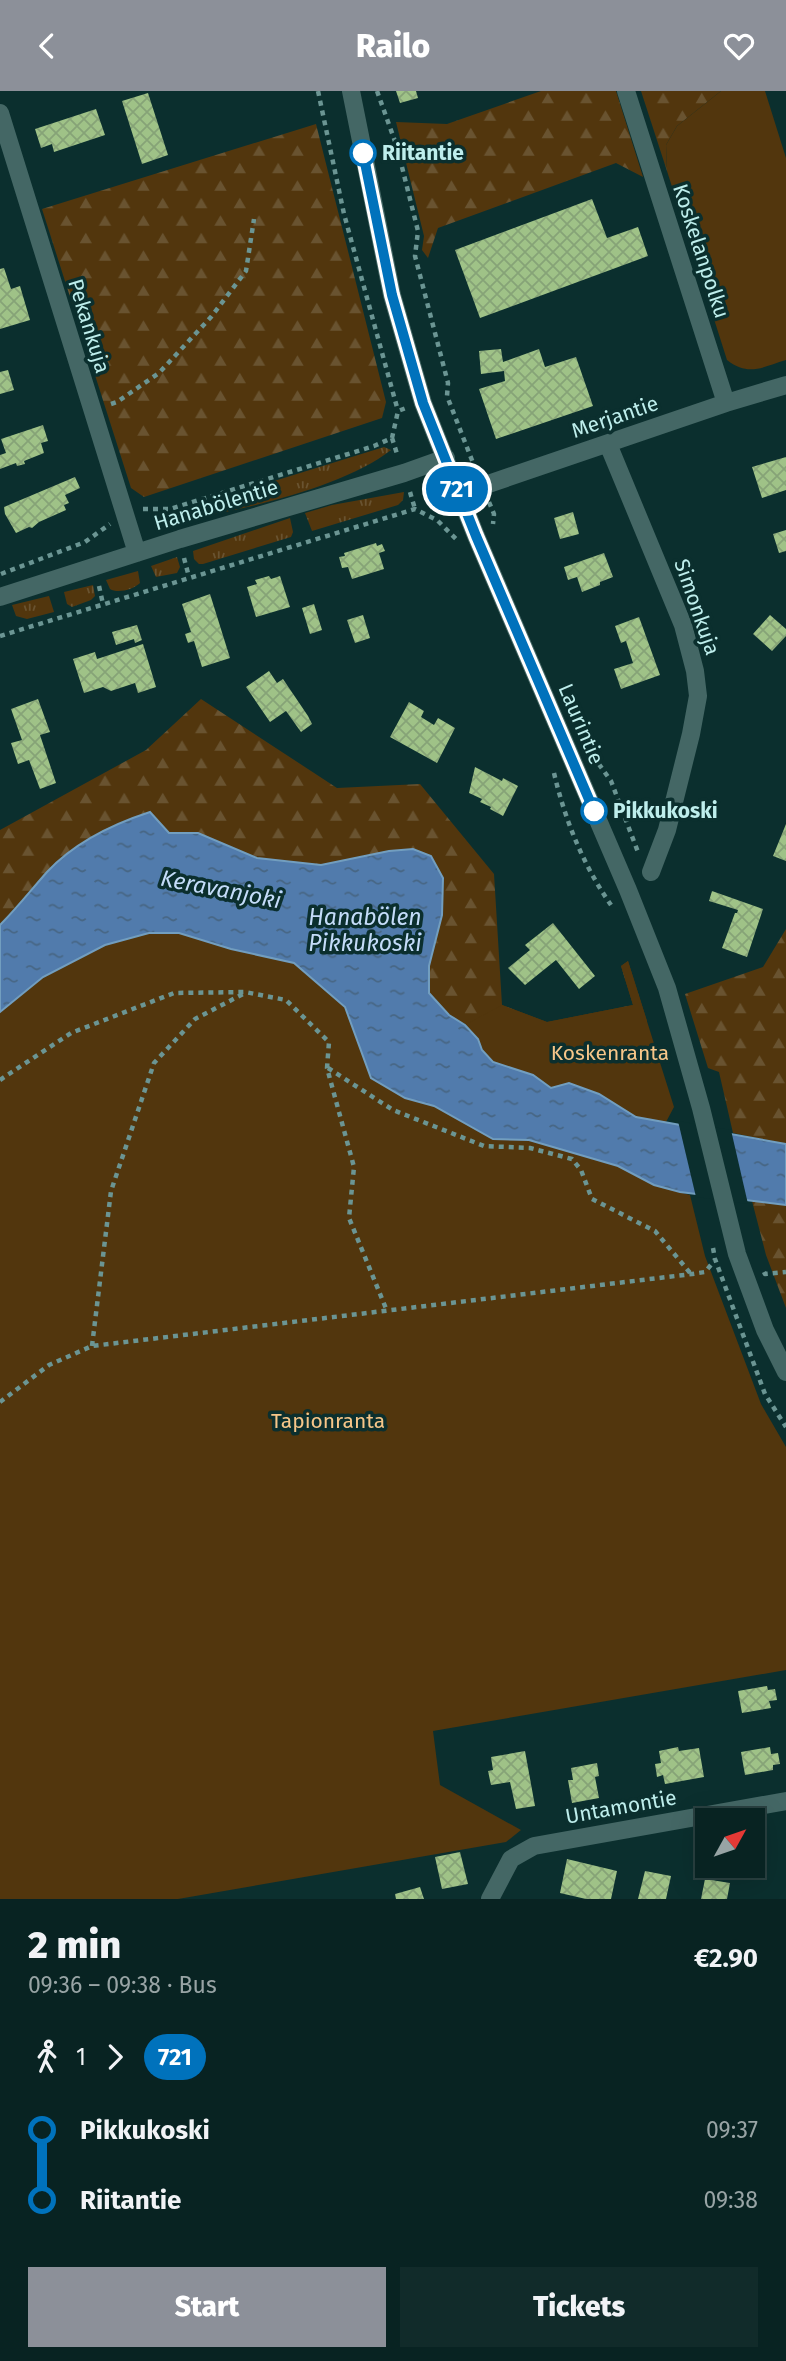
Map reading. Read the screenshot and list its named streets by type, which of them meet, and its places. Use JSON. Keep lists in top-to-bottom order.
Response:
{
  "streets": {
    "street": [
      "Koskelanpolku",
      "Pekankuja",
      "Merjantie",
      "Hanabölentie",
      "Simonkuja",
      "Laurintie",
      "Untamontie"
    ]
  },
  "crossings": [
    ["Koskelanpolku", "Merjantie"],
    ["Pekankuja", "Hanabölentie"],
    ["Merjantie", "Simonkuja"],
    ["Merjantie", "Laurintie"],
    ["Hanabölentie", "Laurintie"]
  ],
  "water": ["Keravanjoki", "Hanabölen Pikkukoski"],
  "parks": ["Koskenranta", "Tapionranta"],
  "places": ["Riitantie", "Pikkukoski"],
  "lines": ["bus line 721"],
  "north": "top right",
  "page": {
    "header": "Railo",
    "on_map": "721",
    "heading": ["2 min", "09:36 – 09:38 · Bus", "€2.90"],
    "legs": ["1", "721"],
    "list": [
      {
        "name": "Pikkukoski",
        "value": "09:37"
      },
      {
        "name": "Riitantie",
        "value": "09:38"
      }
    ],
    "buttons": ["Start", "Tickets"]
  }
}
